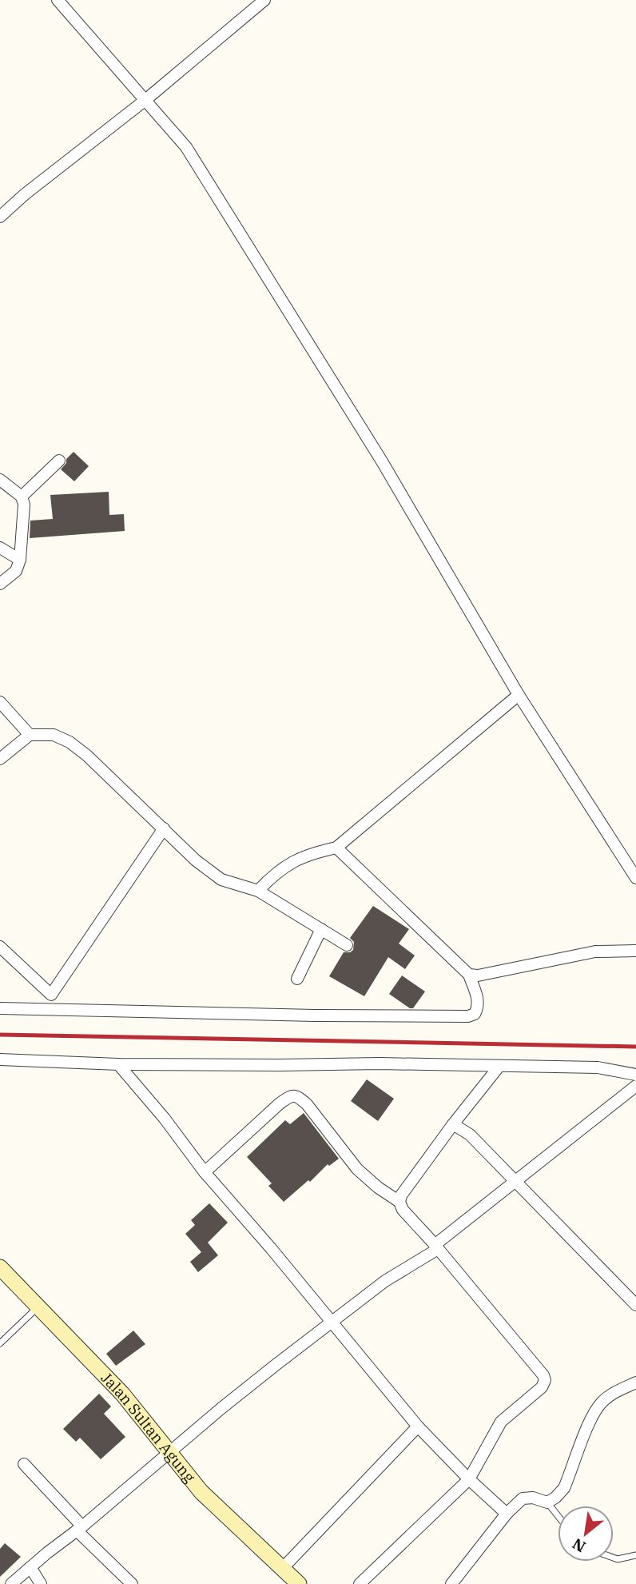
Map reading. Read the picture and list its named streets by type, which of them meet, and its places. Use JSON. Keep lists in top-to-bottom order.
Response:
{
  "streets": {
    "street": ["Jalan Sultan Agung"]
  },
  "north": "bottom left"
}
